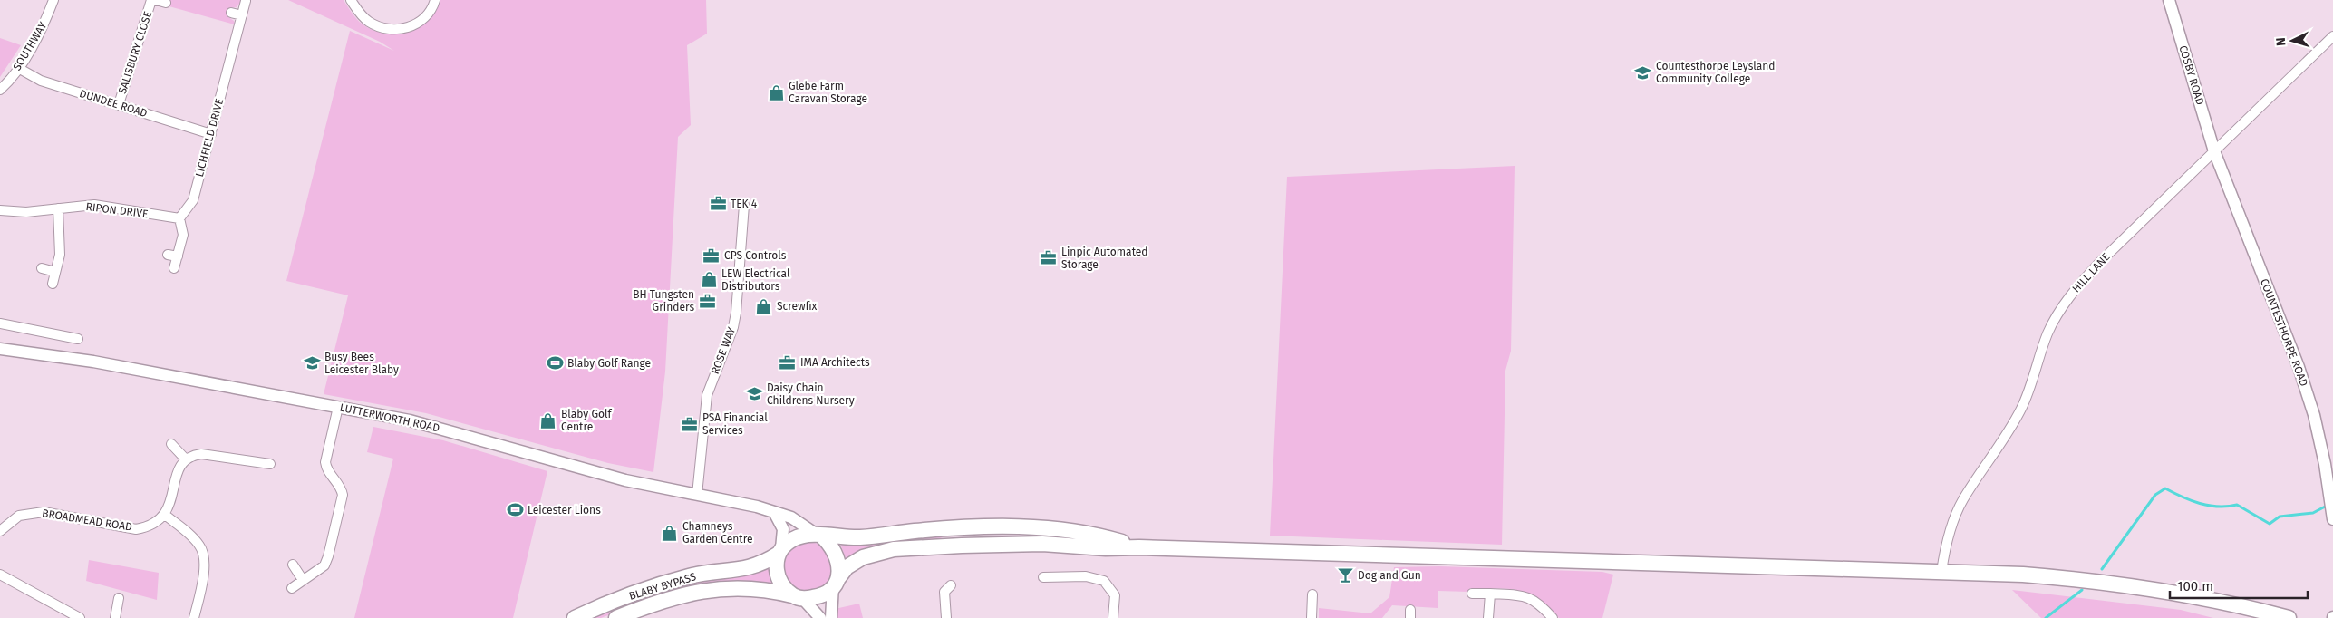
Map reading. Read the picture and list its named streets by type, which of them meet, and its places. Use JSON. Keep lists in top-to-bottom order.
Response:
{
  "streets": {
    "main road": ["BLABY BYPASS"],
    "street": [
      "SOUTHWAY",
      "SALISBURY CLOSE",
      "COSBY ROAD",
      "DUNDEE ROAD",
      "LICHFIELD DRIVE",
      "RIPON DRIVE",
      "HILL LANE",
      "COUNTESTHORPE ROAD",
      "ROSE WAY",
      "LUTTERWORTH ROAD",
      "BROADMEAD ROAD"
    ]
  },
  "crossings": [
    ["SOUTHWAY", "DUNDEE ROAD"],
    ["SALISBURY CLOSE", "DUNDEE ROAD"],
    ["COSBY ROAD", "HILL LANE"],
    ["COSBY ROAD", "COUNTESTHORPE ROAD"],
    ["DUNDEE ROAD", "LICHFIELD DRIVE"],
    ["LICHFIELD DRIVE", "RIPON DRIVE"],
    ["HILL LANE", "COUNTESTHORPE ROAD"],
    ["ROSE WAY", "LUTTERWORTH ROAD"],
    ["LUTTERWORTH ROAD", "BLABY BYPASS"]
  ],
  "places": {
    "school or university": ["Countesthorpe Leysland Community College", "Busy Bees Leicester Blaby", "Daisy Chain Childrens Nursery"],
    "shop": [
      "Glebe Farm Caravan Storage",
      "LEW Electrical Distributors",
      "Screwfix",
      "Blaby Golf Centre",
      "Chamneys Garden Centre"
    ],
    "office": [
      "TEK 4",
      "CPS Controls",
      "Linpic Automated Storage",
      "BH Tungsten Grinders",
      "IMA Architects",
      "PSA Financial Services"
    ],
    "sports": ["Blaby Golf Range", "Leicester Lions"],
    "bar": ["Dog and Gun"]
  },
  "scale_bar": "100 m",
  "north": "left"
}
